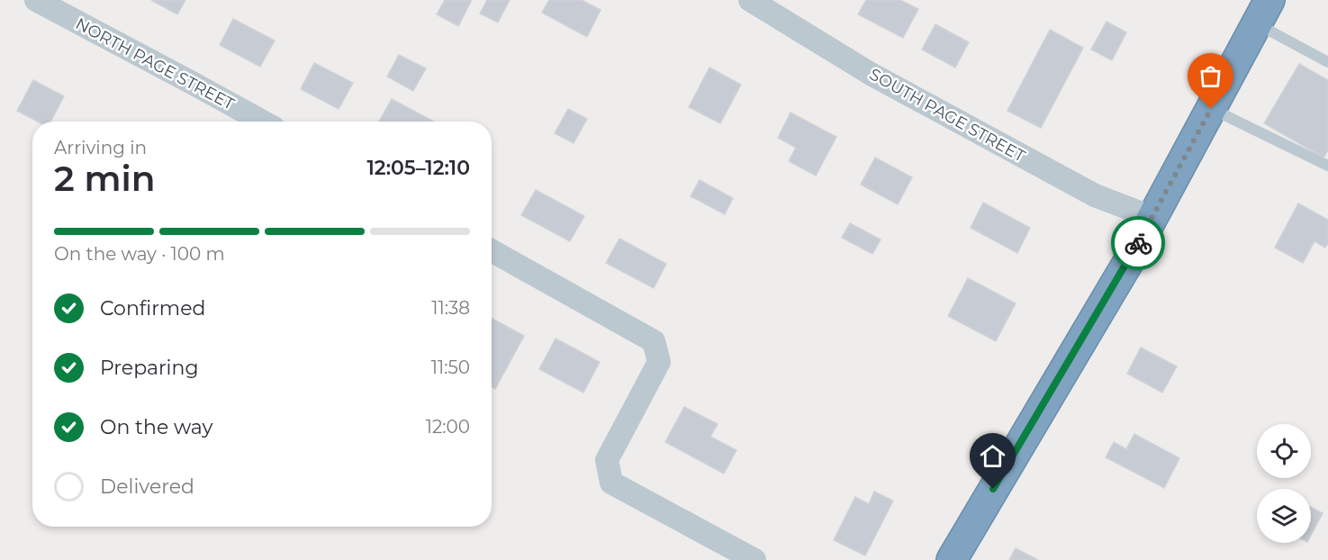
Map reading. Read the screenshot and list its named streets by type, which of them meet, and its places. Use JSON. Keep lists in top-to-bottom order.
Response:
{
  "streets": {
    "street": ["NORTH PAGE STREET", "SOUTH PAGE STREET"]
  },
  "page": {
    "heading": ["2 min", "Arriving in", "12:05–12:10"],
    "bar": "On the way · 100 m",
    "list": [
      ["Confirmed", "11:38"],
      ["Preparing", "11:50"],
      ["On the way", "12:00"],
      "Delivered"
    ]
  }
}
